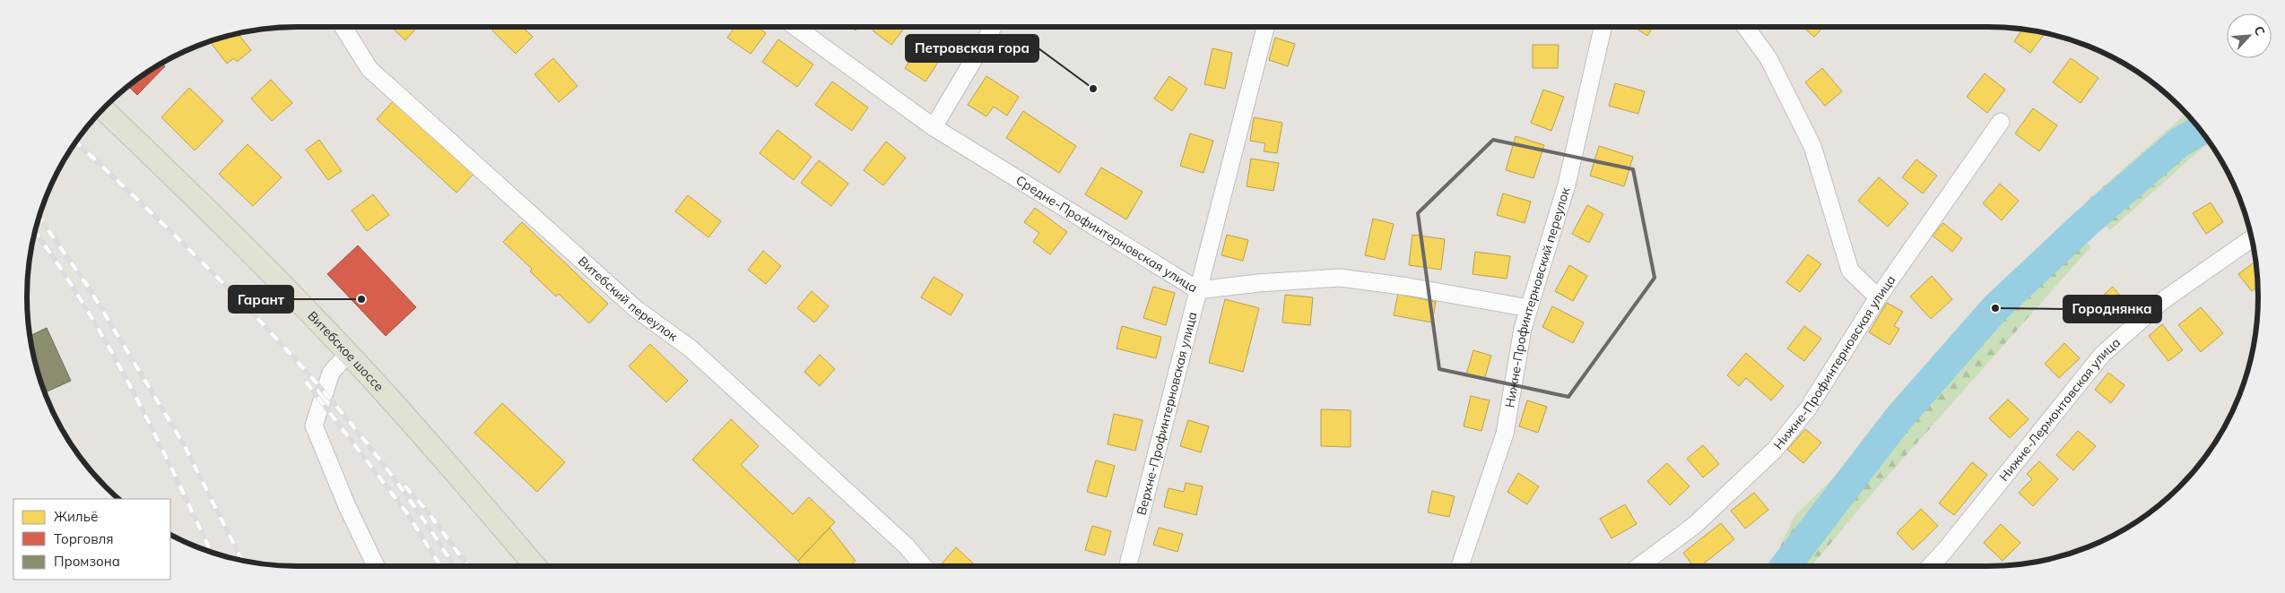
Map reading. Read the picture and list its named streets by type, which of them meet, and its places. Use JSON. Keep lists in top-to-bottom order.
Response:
{
  "streets": {
    "main road": ["Витебское шоссе"],
    "street": [
      "Средне-Профинтерновская улица",
      "Витебский переулок",
      "Нижне-Профинтерновский переулок",
      "Нижне-Профинтерновская улица",
      "Нижне-Лермонтовская улица",
      "Верхне-Профинтерновская улица"
    ]
  },
  "crossings": [
    ["Средне-Профинтерновская улица", "Нижне-Профинтерновский переулок"],
    ["Средне-Профинтерновская улица", "Верхне-Профинтерновская улица"]
  ],
  "places": ["Петровская гора", "Гарант", "Городнянка"],
  "legend": ["Жильё", "Торговля", "Промзона"],
  "north": "top right"
}
